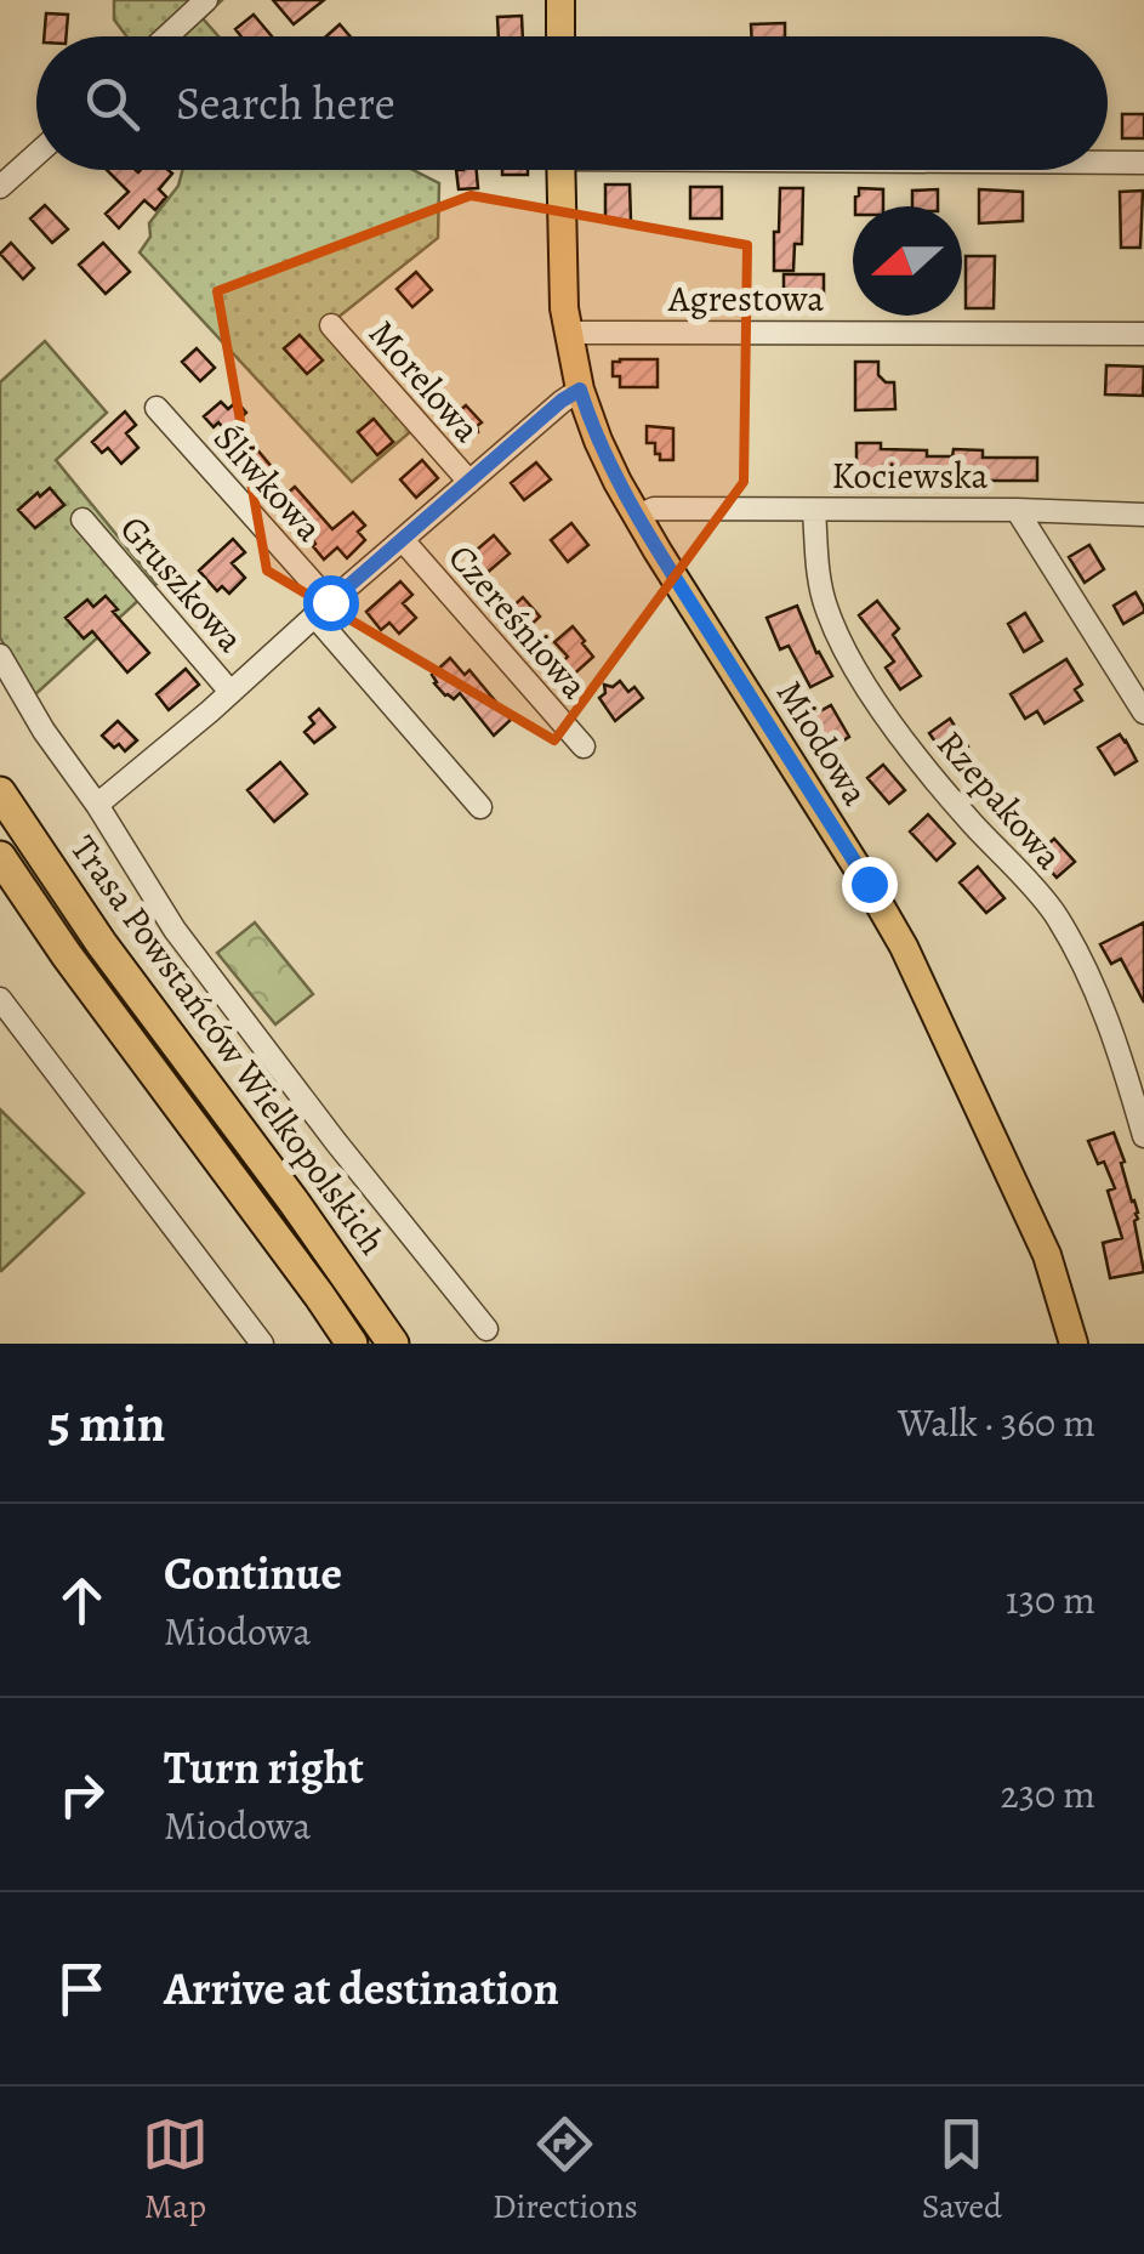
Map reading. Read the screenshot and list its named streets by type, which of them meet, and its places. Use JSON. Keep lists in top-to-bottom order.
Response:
{
  "streets": {
    "highway": ["Trasa Powstańców Wielkopolskich"],
    "main road": ["Miodowa"],
    "street": [
      "Agrestowa",
      "Morelowa",
      "Kociewska",
      "Śliwkowa",
      "Gruszkowa",
      "Czereśniowa",
      "Rzepakowa"
    ]
  },
  "crossings": [
    ["Agrestowa", "Miodowa"],
    ["Kociewska", "Miodowa"],
    ["Kociewska", "Rzepakowa"]
  ],
  "north": "left",
  "page": {
    "search": "Search here",
    "heading": ["5 min", "Walk · 360 m"],
    "list": [
      ["Continue", "Miodowa", "130 m"],
      ["Turn right", "Miodowa", "230 m"],
      "Arrive at destination"
    ],
    "nav": ["Map", "Directions", "Saved"]
  }
}
